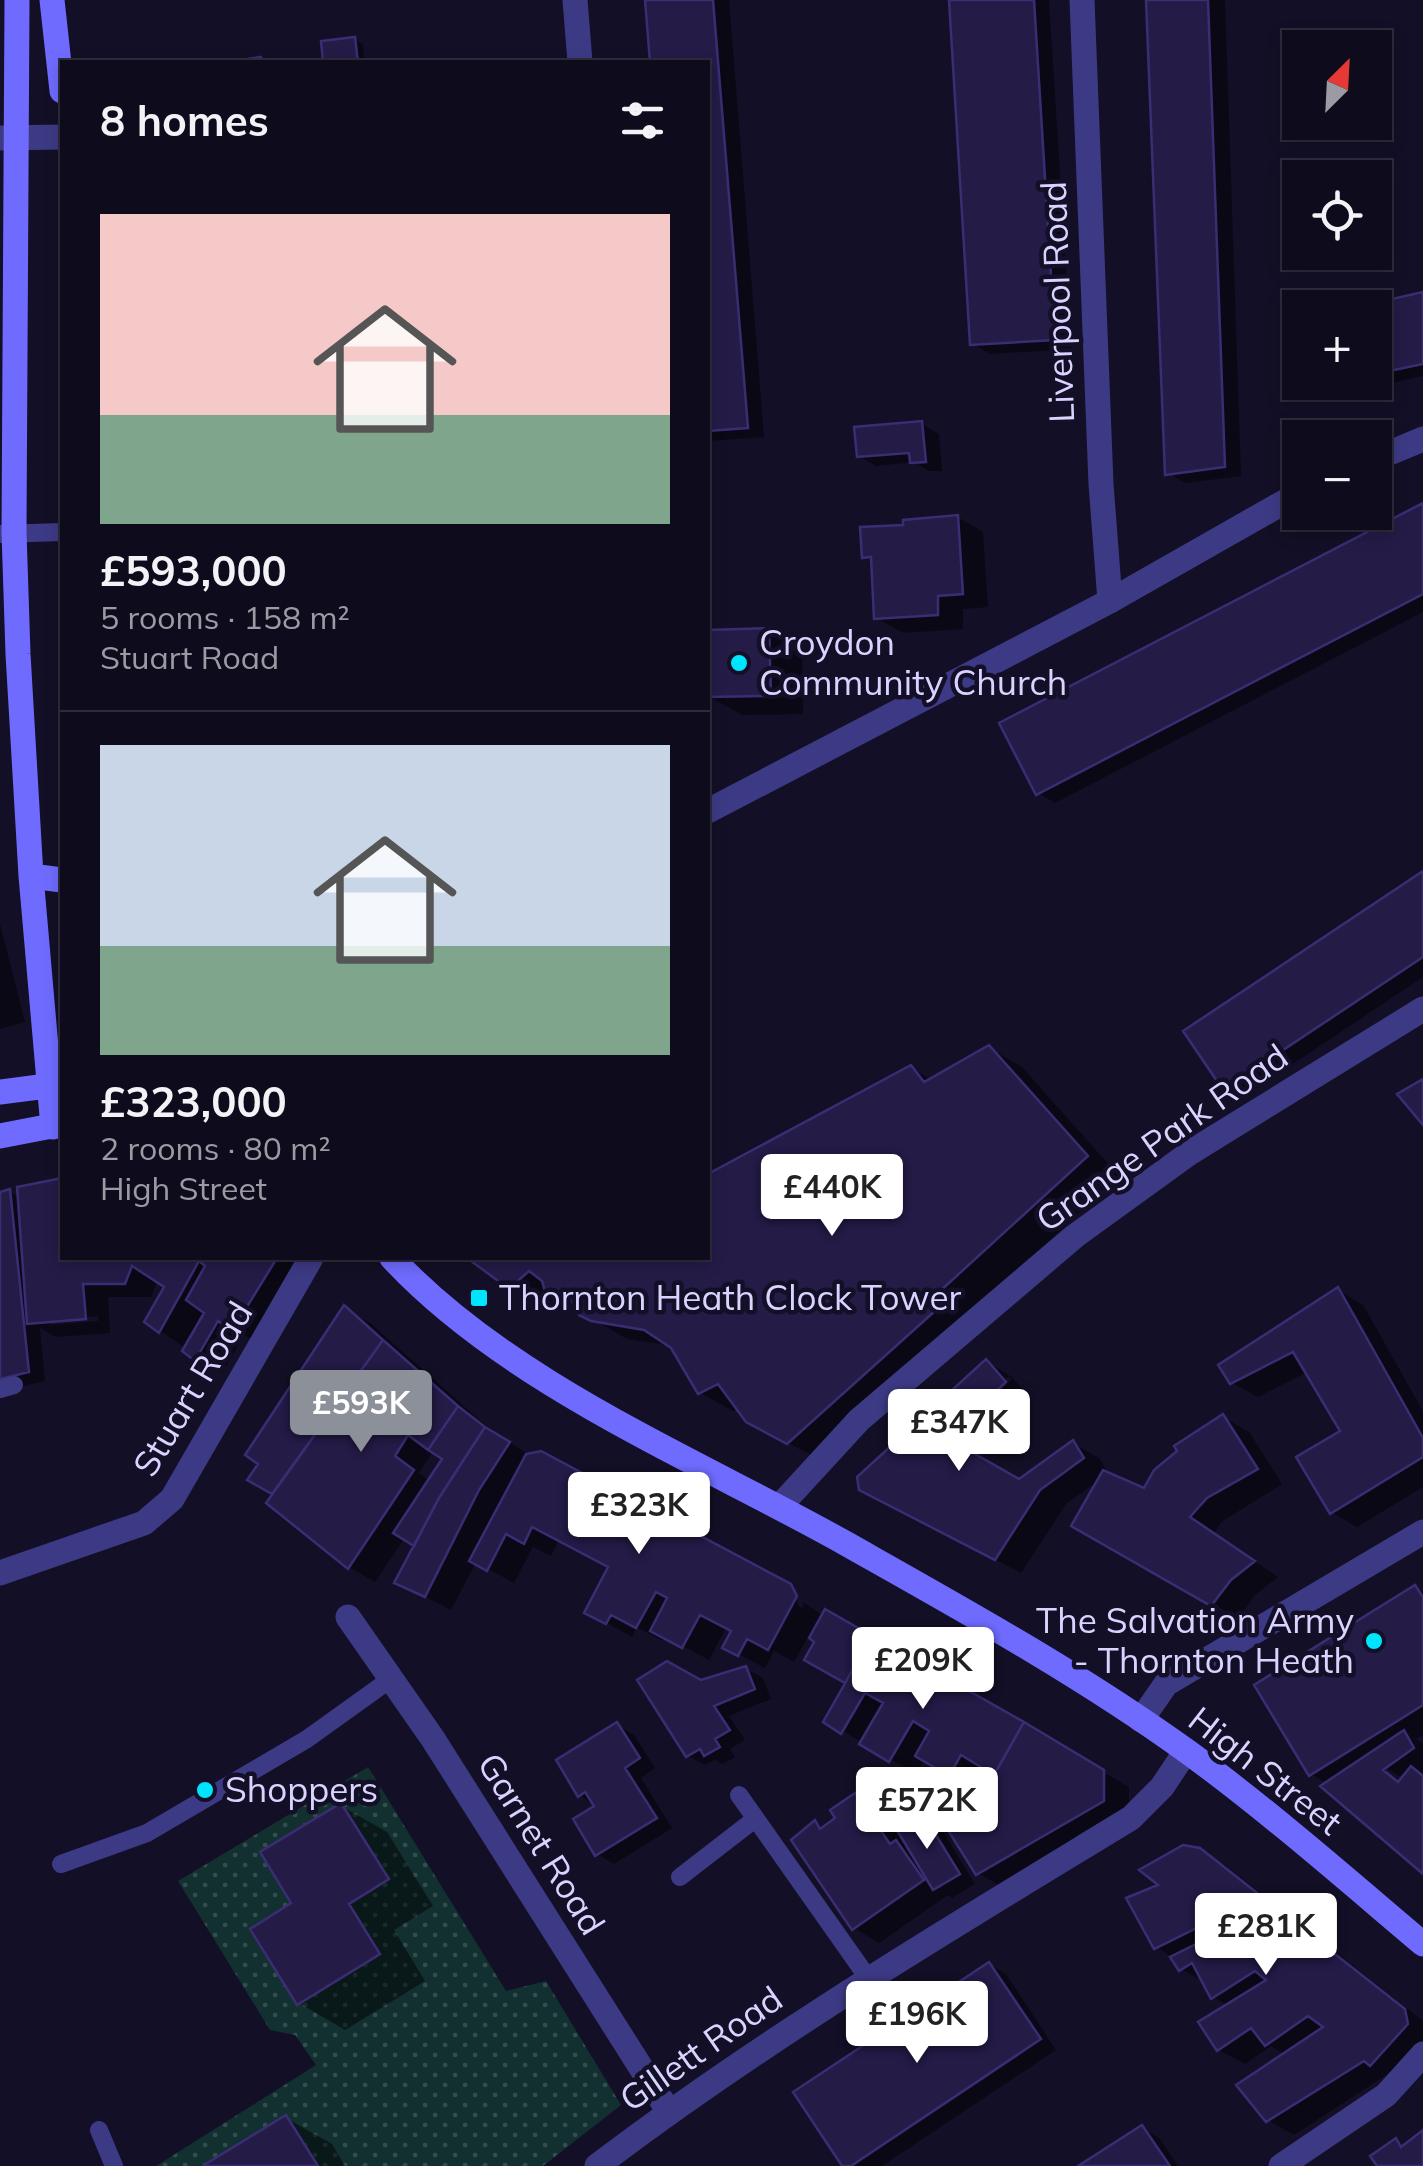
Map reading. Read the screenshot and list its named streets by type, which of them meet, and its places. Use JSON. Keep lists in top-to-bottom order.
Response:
{
  "streets": {
    "main road": ["High Street"],
    "street": [
      "Liverpool Road",
      "Grange Park Road",
      "Stuart Road",
      "Garnet Road",
      "Gillett Road"
    ]
  },
  "crossings": [
    ["Grange Park Road", "High Street"],
    ["High Street", "Gillett Road"],
    ["Garnet Road", "Gillett Road"]
  ],
  "places": {
    "other": ["Croydon Community Church", "The Salvation Army - Thornton Heath", "Shoppers"],
    "transit": ["Thornton Heath Clock Tower"]
  },
  "north": "top right",
  "page": {
    "map_buttons": ["+", "−"],
    "heading": "8 homes",
    "list": [
      {
        "name": "£593,000",
        "note": "5 rooms · 158 m² · Stuart Road"
      },
      {
        "name": "£323,000",
        "note": "2 rooms · 80 m² · High Street"
      }
    ],
    "price": [
      "£440K",
      "£593K",
      "£347K",
      "£323K",
      "£209K",
      "£572K",
      "£281K",
      "£196K"
    ]
  }
}
